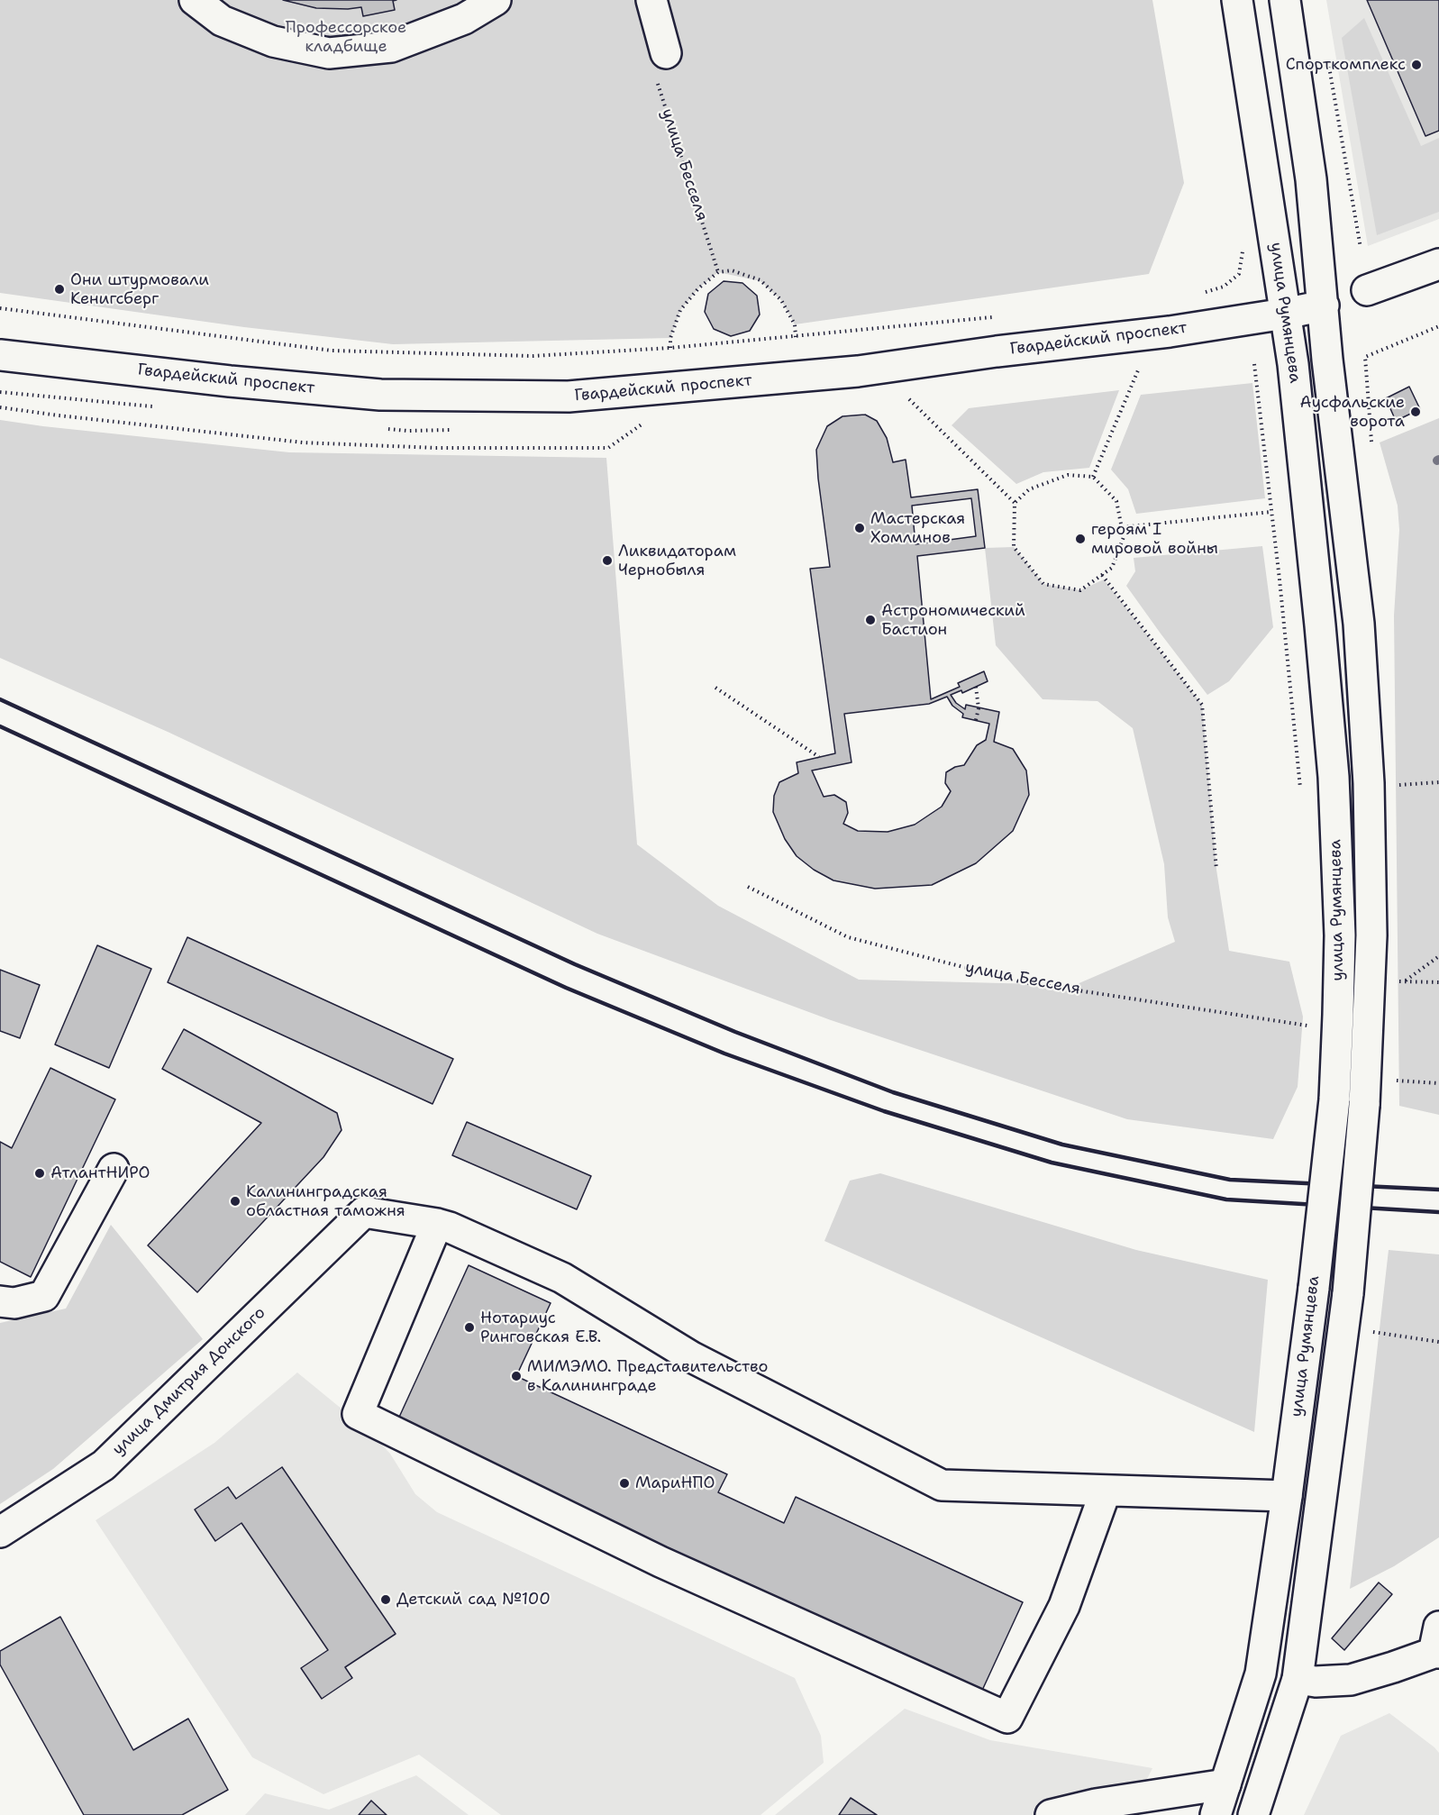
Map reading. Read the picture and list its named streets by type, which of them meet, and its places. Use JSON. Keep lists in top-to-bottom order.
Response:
{
  "streets": {
    "main road": ["улица Румянцева", "Гвардейский проспект", "улица Дмитрия Донского"],
    "path": ["улица Бесселя"]
  },
  "crossings": [
    ["улица Румянцева", "Гвардейский проспект"]
  ],
  "parks": ["Профессорское кладбище"],
  "places": [
    "Спорткомплекс",
    "Они штурмовали Кенигсберг",
    "Аусфальские ворота",
    "Мастерская Хомлинов",
    "героям I мировой войны",
    "Ликвидаторам Чернобыля",
    "Астрономический Бастион",
    "АтлантНИРО",
    "Калининградская областная таможня",
    "Нотариус Ринговская Е.В.",
    "МИМЭМО. Представительство в Калининграде",
    "МариНПО",
    "Детский сад №100"
  ]
}
